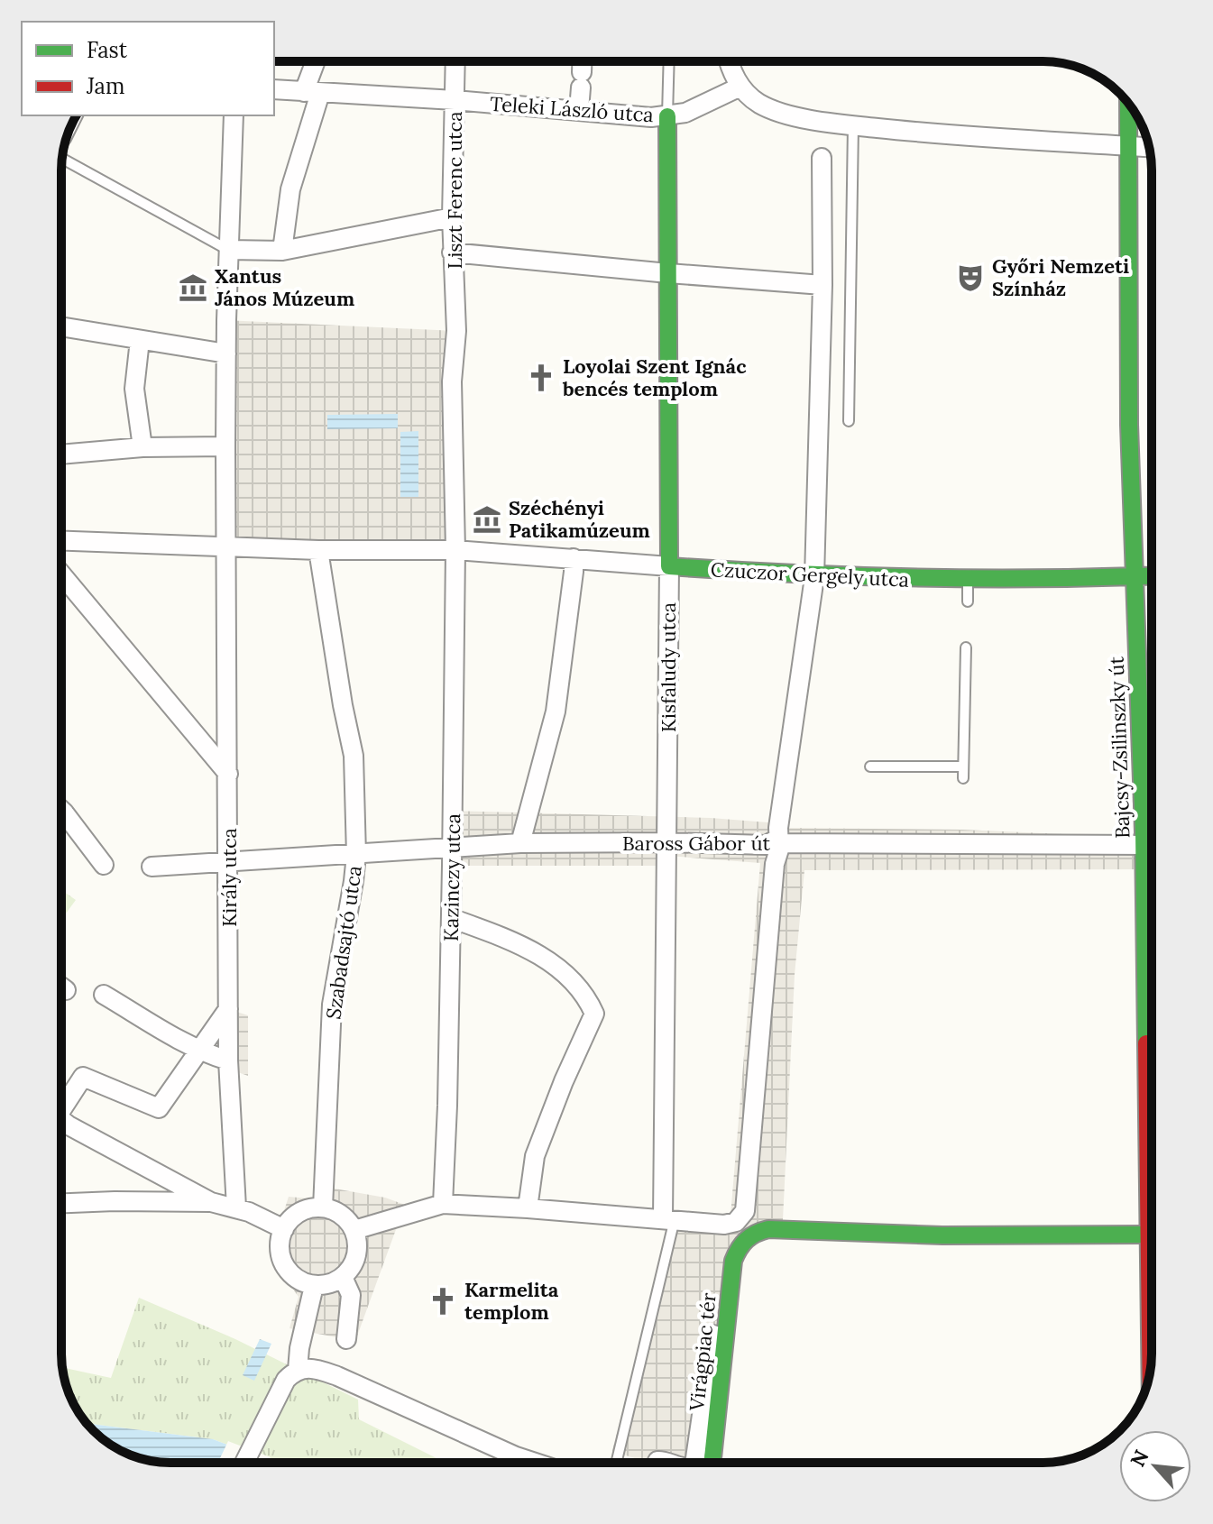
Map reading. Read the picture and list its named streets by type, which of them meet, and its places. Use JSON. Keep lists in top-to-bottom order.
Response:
{
  "streets": {
    "street": [
      "Teleki László utca",
      "Liszt Ferenc utca",
      "Czuczor Gergely utca",
      "Kisfaludy utca",
      "Bajcsy-Zsilinszky út",
      "Baross Gábor út",
      "Király utca",
      "Kazinczy utca",
      "Szabadsajtó utca",
      "Virágpiac tér"
    ]
  },
  "crossings": [
    ["Teleki László utca", "Liszt Ferenc utca"],
    ["Teleki László utca", "Kisfaludy utca"],
    ["Liszt Ferenc utca", "Czuczor Gergely utca"],
    ["Liszt Ferenc utca", "Kazinczy utca"],
    ["Czuczor Gergely utca", "Kisfaludy utca"],
    ["Czuczor Gergely utca", "Bajcsy-Zsilinszky út"],
    ["Czuczor Gergely utca", "Király utca"],
    ["Czuczor Gergely utca", "Kazinczy utca"],
    ["Czuczor Gergely utca", "Szabadsajtó utca"],
    ["Kisfaludy utca", "Baross Gábor út"],
    ["Bajcsy-Zsilinszky út", "Baross Gábor út"],
    ["Baross Gábor út", "Király utca"],
    ["Baross Gábor út", "Kazinczy utca"],
    ["Baross Gábor út", "Szabadsajtó utca"]
  ],
  "places": {
    "theatre": ["Győri Nemzeti Színház"],
    "museum": ["Xantus János Múzeum", "Széchényi Patikamúzeum"],
    "church": ["Loyolai Szent Ignác bencés templom", "Karmelita templom"]
  },
  "legend": ["Fast", "Jam"],
  "north": "top left"
}
